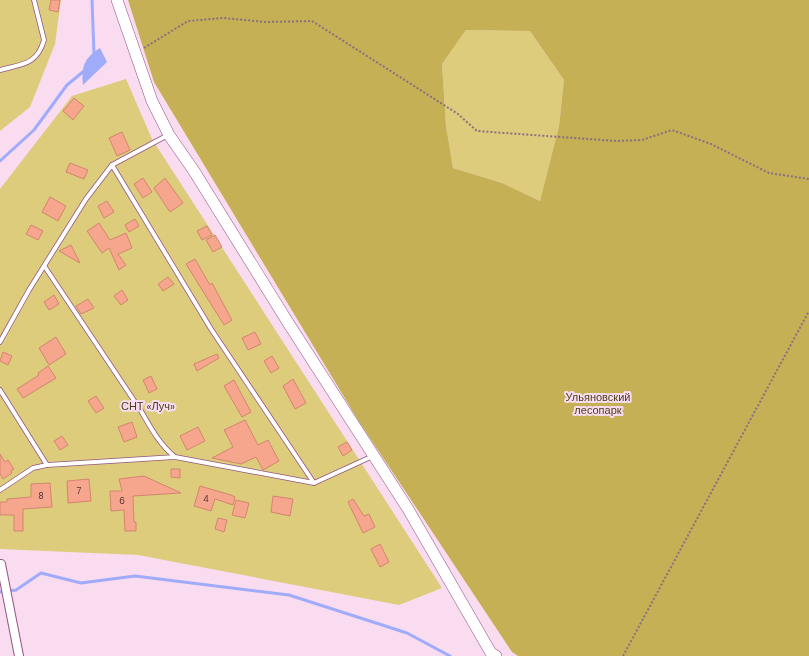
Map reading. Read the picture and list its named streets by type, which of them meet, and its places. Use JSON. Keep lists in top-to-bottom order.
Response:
{
  "parks": ["Ульяновский лесопарк", "СНТ «Луч»"],
  "house_numbers": [
    "7",
    "8",
    "4",
    "6"
  ]
}
